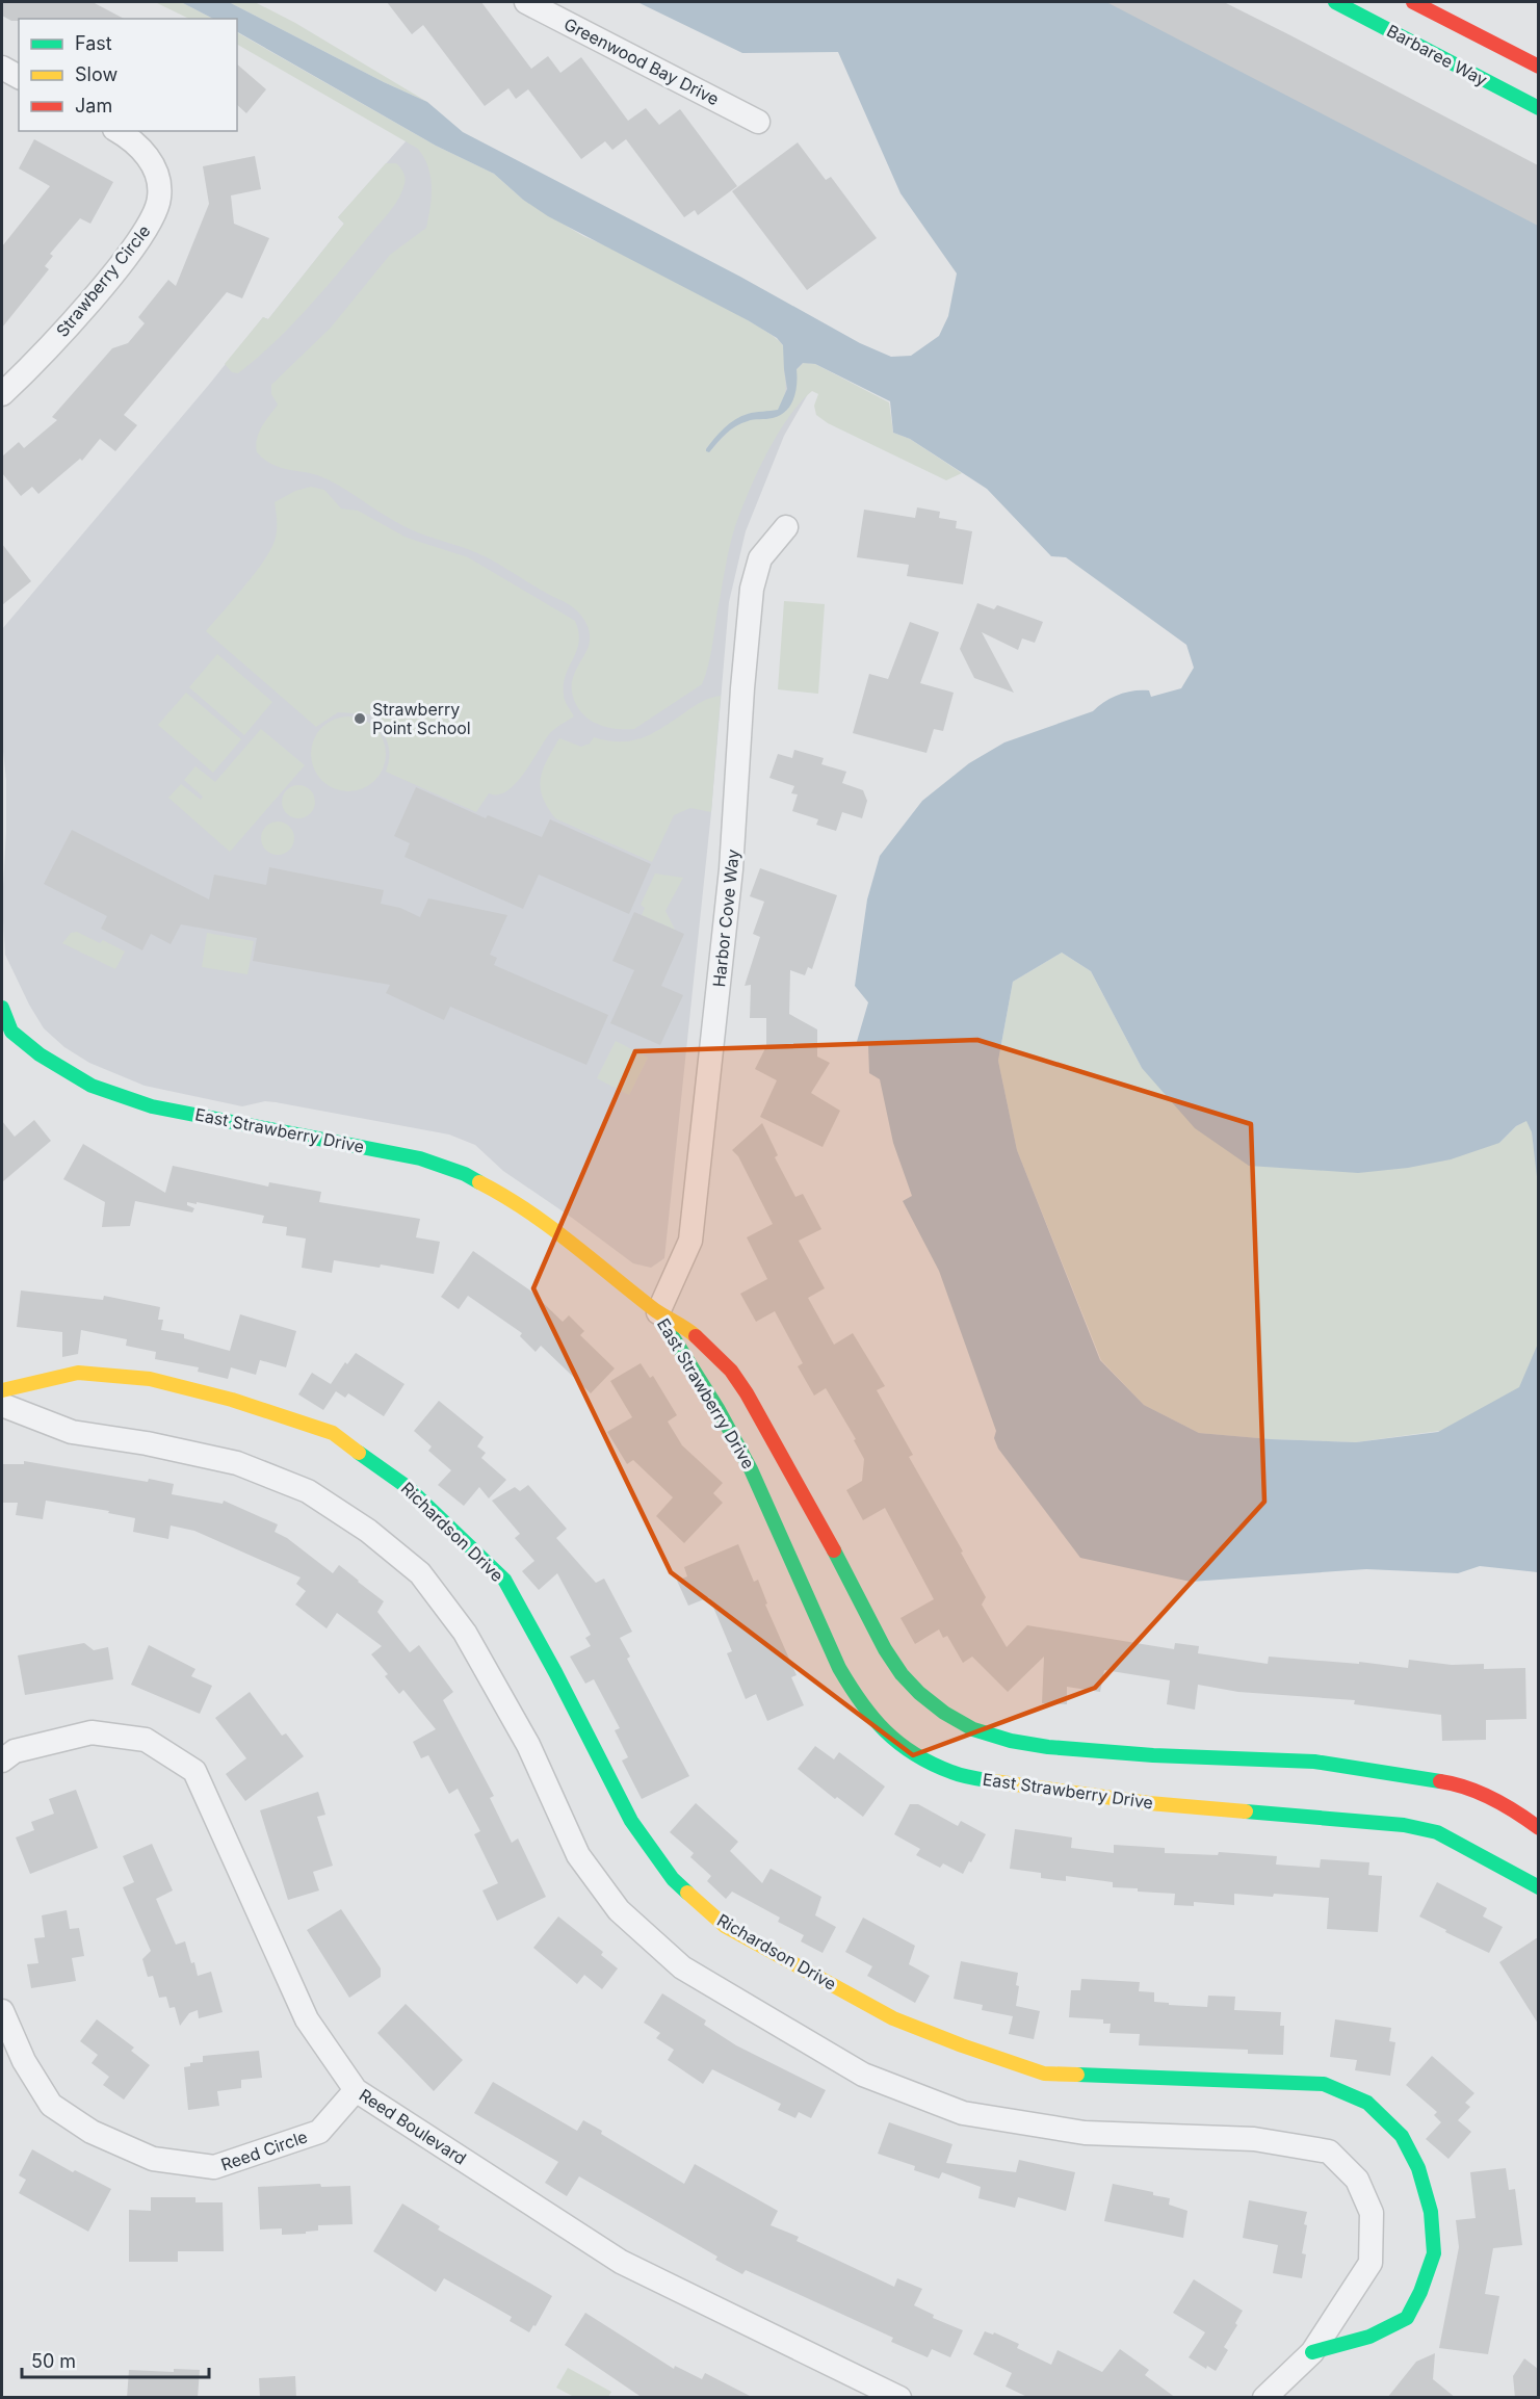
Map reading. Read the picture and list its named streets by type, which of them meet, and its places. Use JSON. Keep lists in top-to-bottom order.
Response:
{
  "streets": {
    "street": [
      "Barbaree Way",
      "Greenwood Bay Drive",
      "Strawberry Circle",
      "Harbor Cove Way",
      "East Strawberry Drive",
      "Richardson Drive",
      "Reed Boulevard",
      "Reed Circle"
    ]
  },
  "crossings": [
    ["Harbor Cove Way", "East Strawberry Drive"],
    ["Reed Boulevard", "Reed Circle"]
  ],
  "places": ["Strawberry Point School"],
  "legend": ["Fast", "Slow", "Jam"],
  "scale_bar": "50 m"
}
